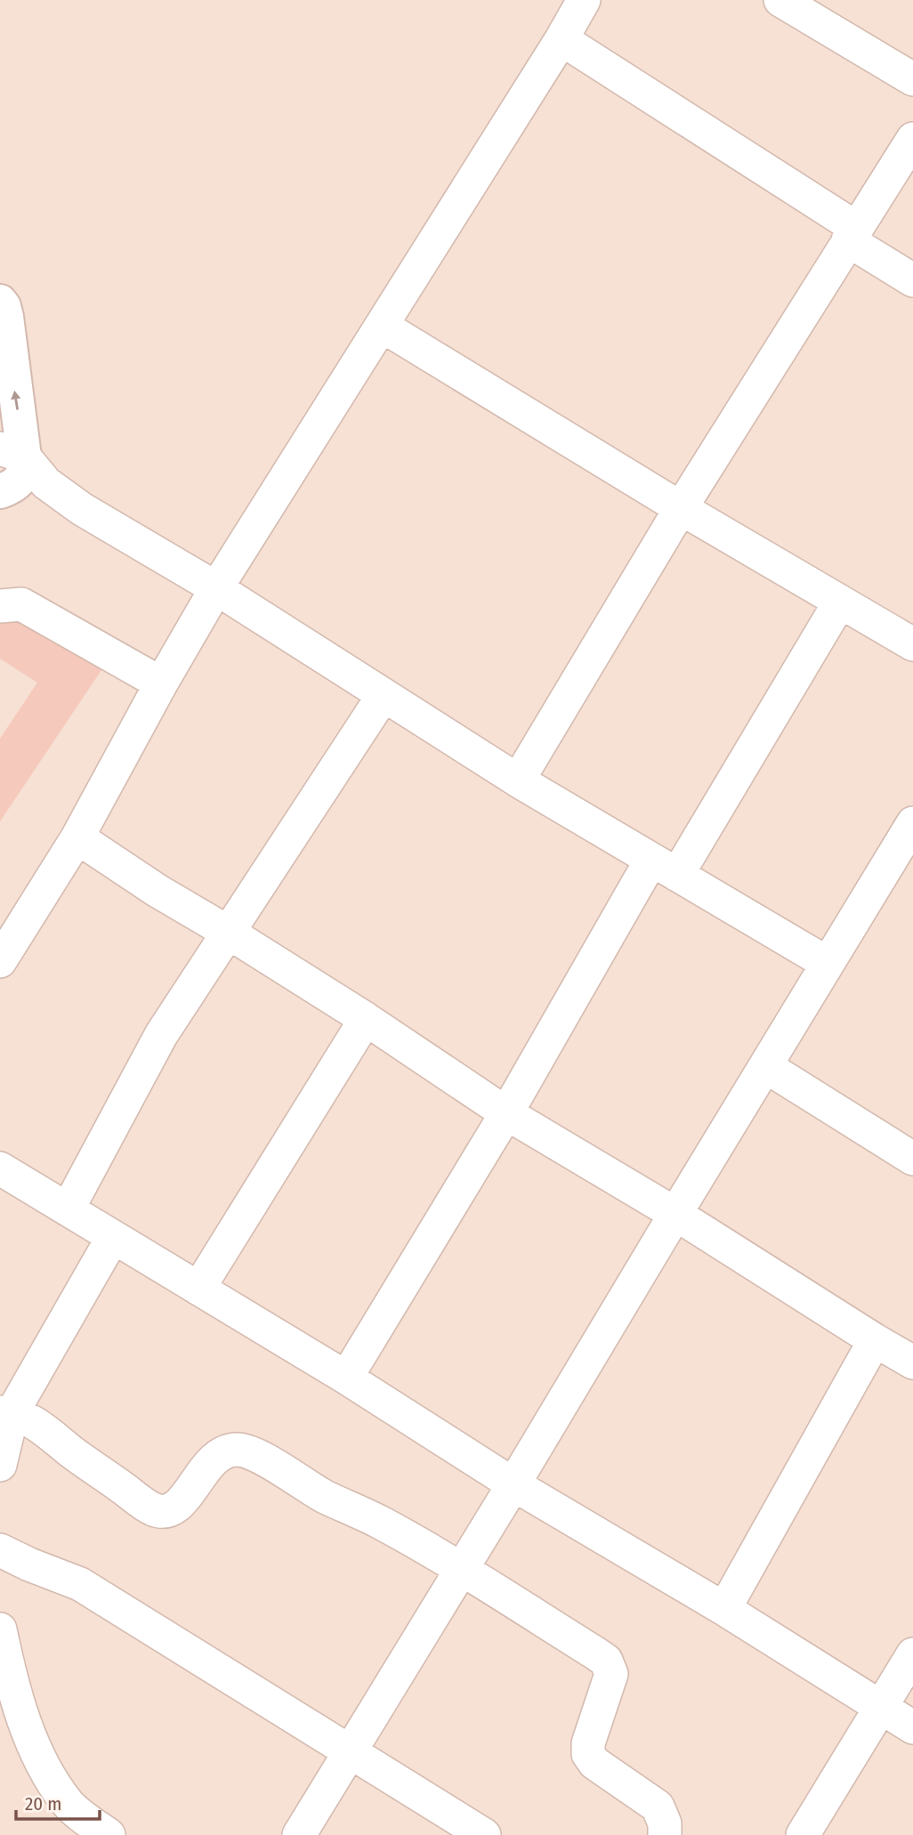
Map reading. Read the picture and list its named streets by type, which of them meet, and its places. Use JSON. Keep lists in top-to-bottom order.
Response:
{
  "scale_bar": "20 m"
}
